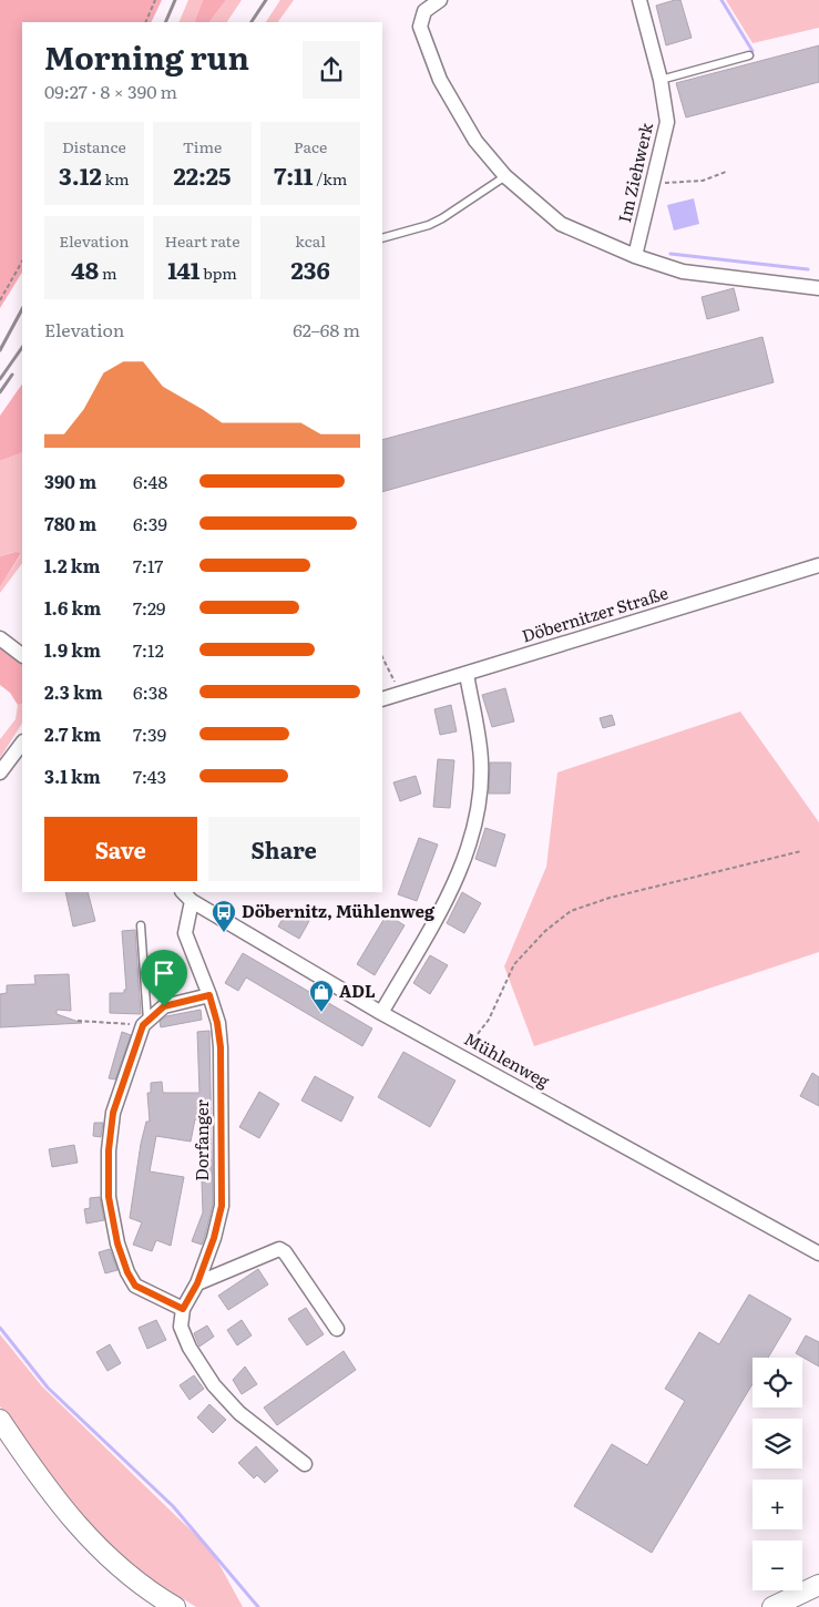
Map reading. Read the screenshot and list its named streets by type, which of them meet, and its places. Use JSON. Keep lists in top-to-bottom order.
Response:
{
  "streets": {
    "street": [
      "Im Ziehwerk",
      "Döbernitzer Straße",
      "Mühlenweg",
      "Dorfanger"
    ]
  },
  "crossings": [
    ["Mühlenweg", "Dorfanger"]
  ],
  "places": {
    "bus stop": ["Döbernitz, Mühlenweg"],
    "shop": ["ADL"]
  },
  "page": {
    "heading": ["Morning run", "09:27 · 8 × 390 m"],
    "stats": [
      ["Distance", "3.12 km"],
      ["Time", "22:25"],
      ["Pace", "7:11 /km"],
      ["Elevation", "48 m"],
      ["Heart rate", "141 bpm"],
      ["kcal", "236"]
    ],
    "chart": ["Elevation", "62–68 m"],
    "list": [
      {
        "name": "390 m",
        "note": "6:48"
      },
      {
        "name": "780 m",
        "note": "6:39"
      },
      {
        "name": "1.2 km",
        "note": "7:17"
      },
      {
        "name": "1.6 km",
        "note": "7:29"
      },
      {
        "name": "1.9 km",
        "note": "7:12"
      },
      {
        "name": "2.3 km",
        "note": "6:38"
      },
      {
        "name": "2.7 km",
        "note": "7:39"
      },
      {
        "name": "3.1 km",
        "note": "7:43"
      }
    ],
    "buttons": ["Save", "Share"],
    "map_buttons": ["+", "−"]
  }
}
